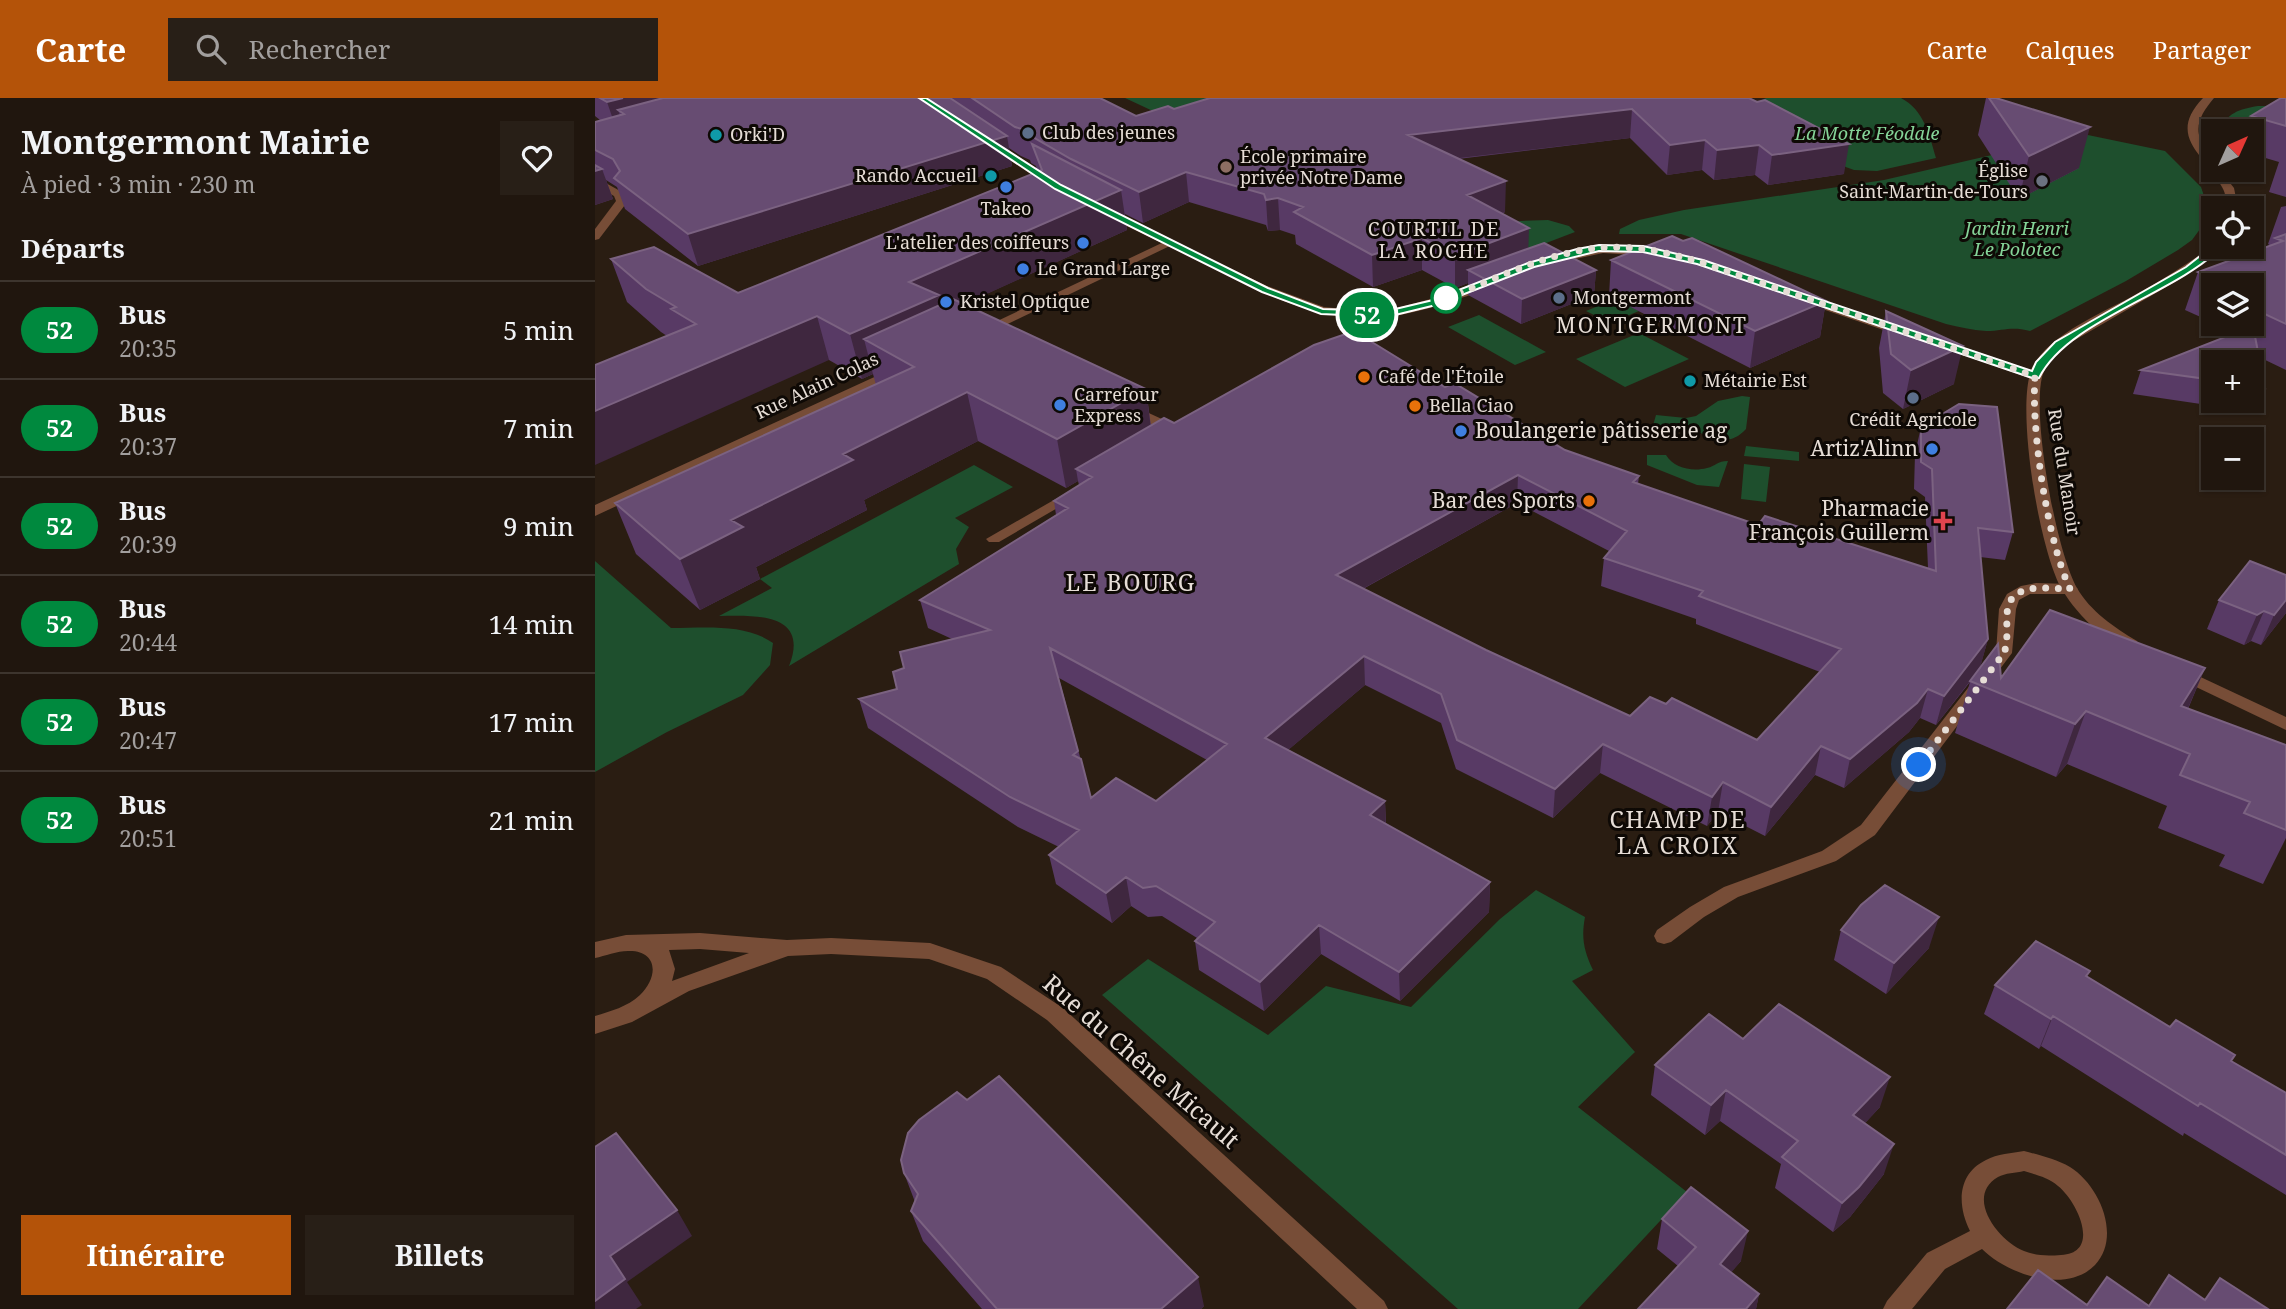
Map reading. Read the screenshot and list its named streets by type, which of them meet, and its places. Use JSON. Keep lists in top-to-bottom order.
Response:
{
  "streets": {
    "street": ["Rue Alain Colas", "Rue du Manoir", "Rue du Chêne Micault"]
  },
  "districts": [
    "COURTIL DE LA ROCHE",
    "MONTGERMONT",
    "LE BOURG",
    "CHAMP DE LA CROIX"
  ],
  "parks": ["La Motte Féodale", "Jardin Henri Le Polotec"],
  "places": {
    "other": [
      "Club des jeunes",
      "Orki'D",
      "École primaire privée Notre Dame",
      "Rando Accueil",
      "Église Saint-Martin-de-Tours",
      "Takeo",
      "L'atelier des coiffeurs",
      "Le Grand Large",
      "Montgermont",
      "Kristel Optique",
      "Café de l'Étoile",
      "Métairie Est",
      "Crédit Agricole",
      "Carrefour Express",
      "Bella Ciao",
      "Boulangerie pâtisserie ag",
      "Artiz'Alinn",
      "Bar des Sports"
    ],
    "health": ["Pharmacie François Guillerm"]
  },
  "lines": ["bus line 52"],
  "north": "top right",
  "page": {
    "header": "Carte",
    "search": "Rechercher",
    "nav": ["Carte", "Calques", "Partager"],
    "heading": [
      ["Montgermont Mairie", "À pied · 3 min · 230 m"],
      "Départs"
    ],
    "on_map": "52",
    "map_buttons": ["+", "−"],
    "list": [
      {
        "mark": "52",
        "name": "Bus",
        "note": "20:35",
        "value": "5 min"
      },
      {
        "mark": "52",
        "name": "Bus",
        "note": "20:37",
        "value": "7 min"
      },
      {
        "mark": "52",
        "name": "Bus",
        "note": "20:39",
        "value": "9 min"
      },
      {
        "mark": "52",
        "name": "Bus",
        "note": "20:44",
        "value": "14 min"
      },
      {
        "mark": "52",
        "name": "Bus",
        "note": "20:47",
        "value": "17 min"
      },
      {
        "mark": "52",
        "name": "Bus",
        "note": "20:51",
        "value": "21 min"
      }
    ],
    "buttons": ["Itinéraire", "Billets"]
  }
}
